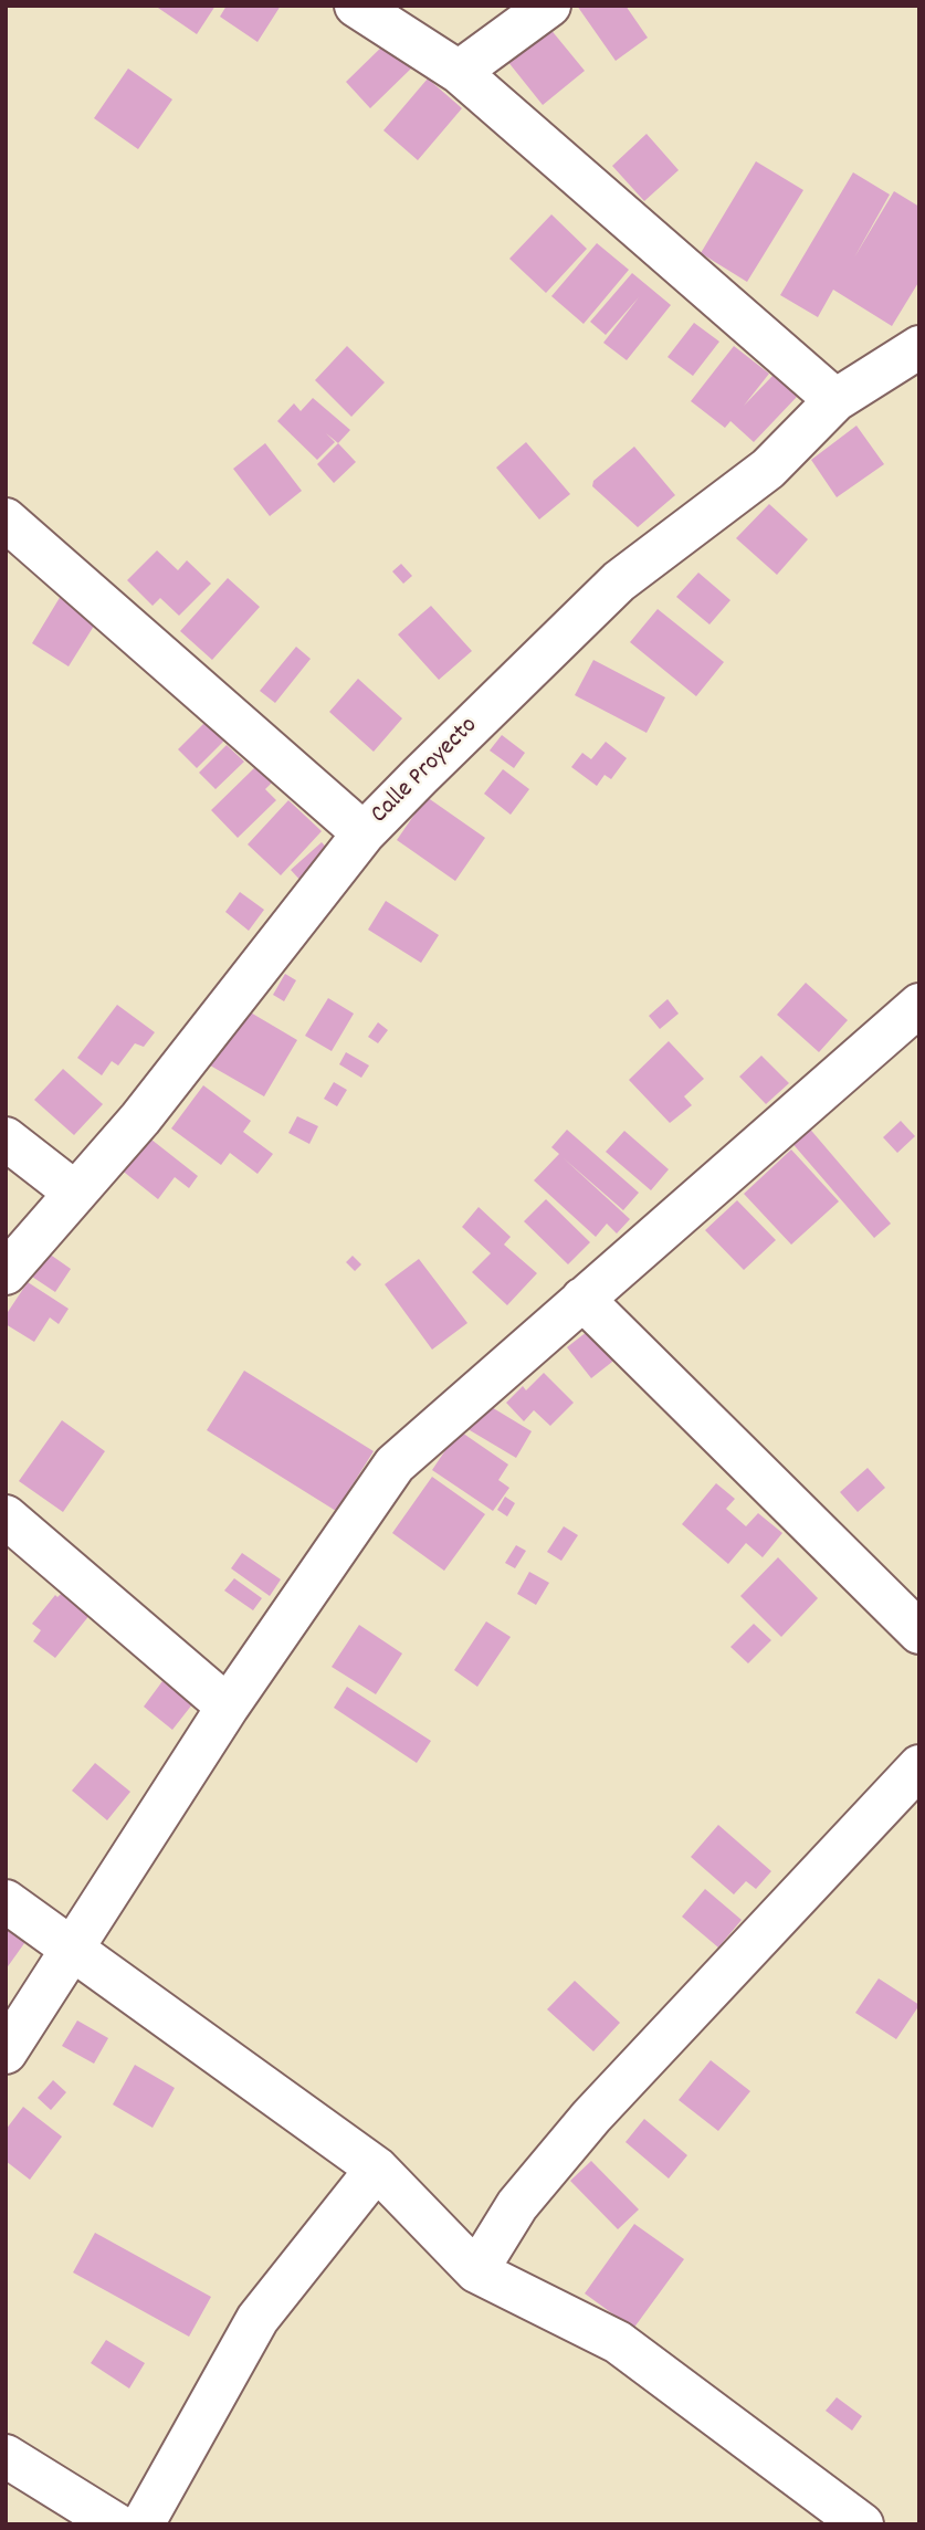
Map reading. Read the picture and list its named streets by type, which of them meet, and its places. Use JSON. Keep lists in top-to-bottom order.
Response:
{
  "streets": {
    "street": ["Calle Proyecto"]
  }
}
